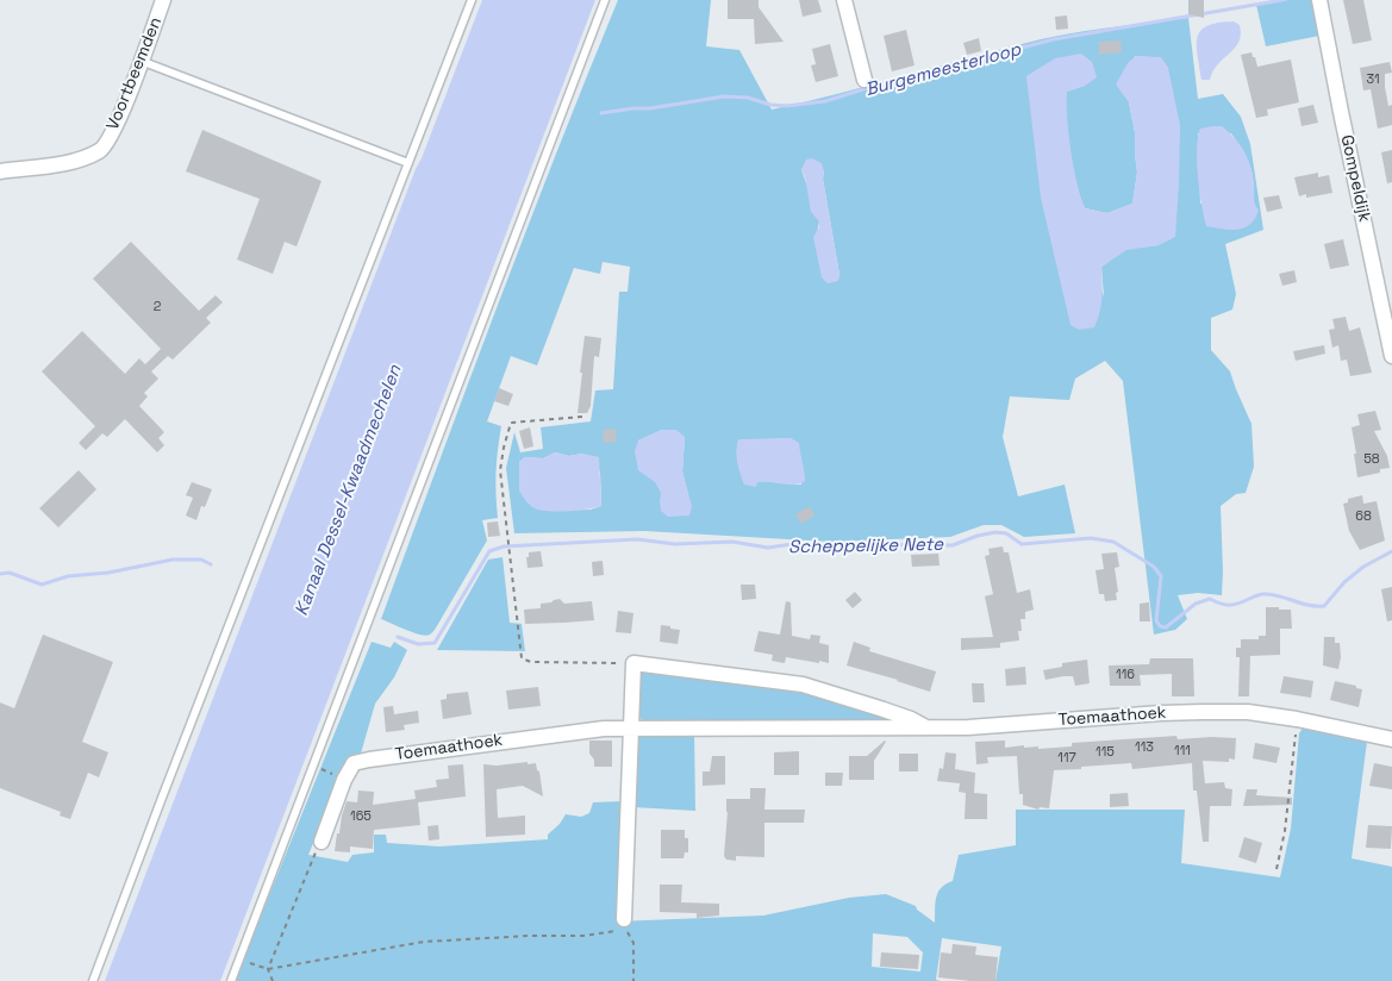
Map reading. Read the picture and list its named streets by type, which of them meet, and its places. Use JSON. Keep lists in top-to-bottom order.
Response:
{
  "streets": {
    "street": ["Voortbeemden", "Gompeldijk", "Toemaathoek"]
  },
  "water": ["Burgemeesterloop", "Kanaal Dessel-Kwaadmechelen", "Scheppelijke Nete"],
  "house_numbers": [
    "31",
    "2",
    "58",
    "68",
    "116",
    "113",
    "111",
    "115",
    "117",
    "165"
  ]
}
